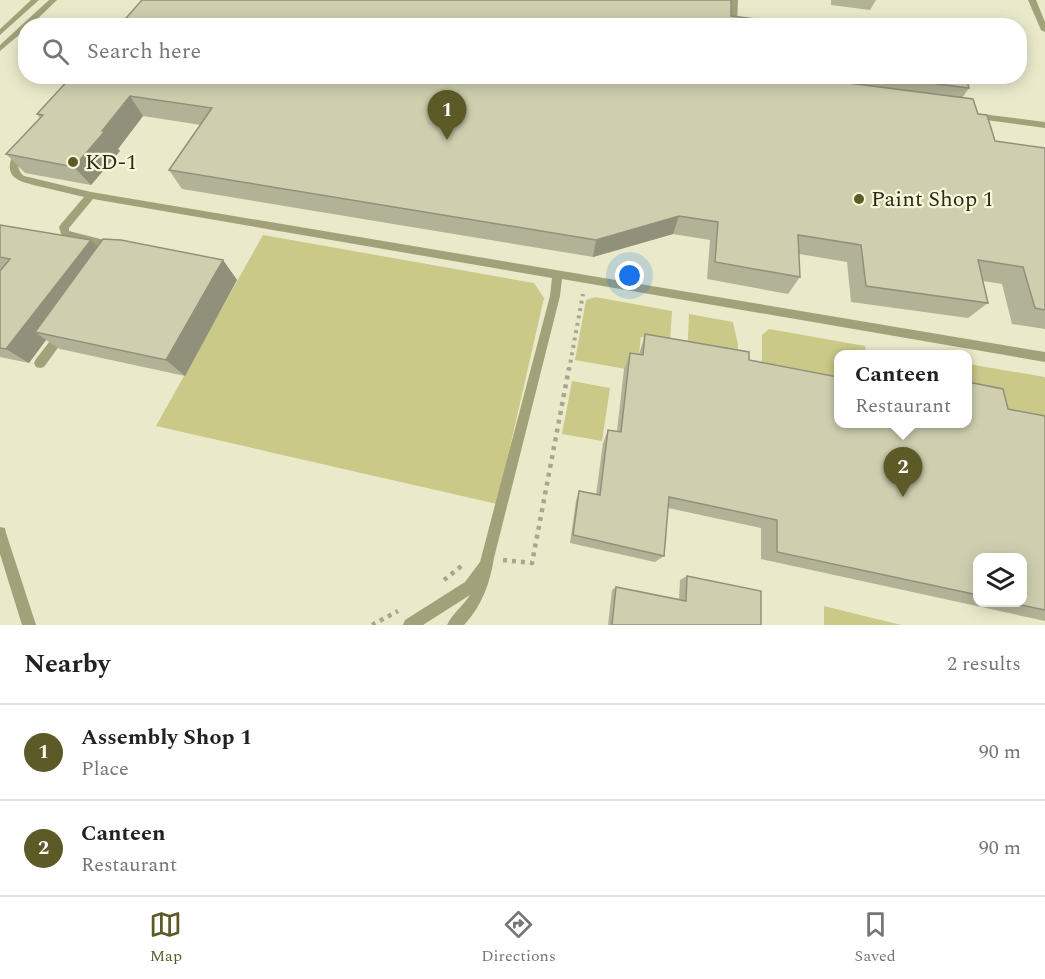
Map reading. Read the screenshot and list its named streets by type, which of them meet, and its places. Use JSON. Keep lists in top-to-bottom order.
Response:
{
  "places": ["KD-1", "Paint Shop 1"],
  "page": {
    "search": "Search here",
    "pins": ["1", "2"],
    "popup": ["Canteen", "Restaurant"],
    "heading": ["Nearby", "2 results"],
    "list": [
      {
        "mark": "1",
        "name": "Assembly Shop 1",
        "note": "Place",
        "value": "90 m"
      },
      {
        "mark": "2",
        "name": "Canteen",
        "note": "Restaurant",
        "value": "90 m"
      }
    ],
    "nav": ["Map", "Directions", "Saved"]
  }
}
